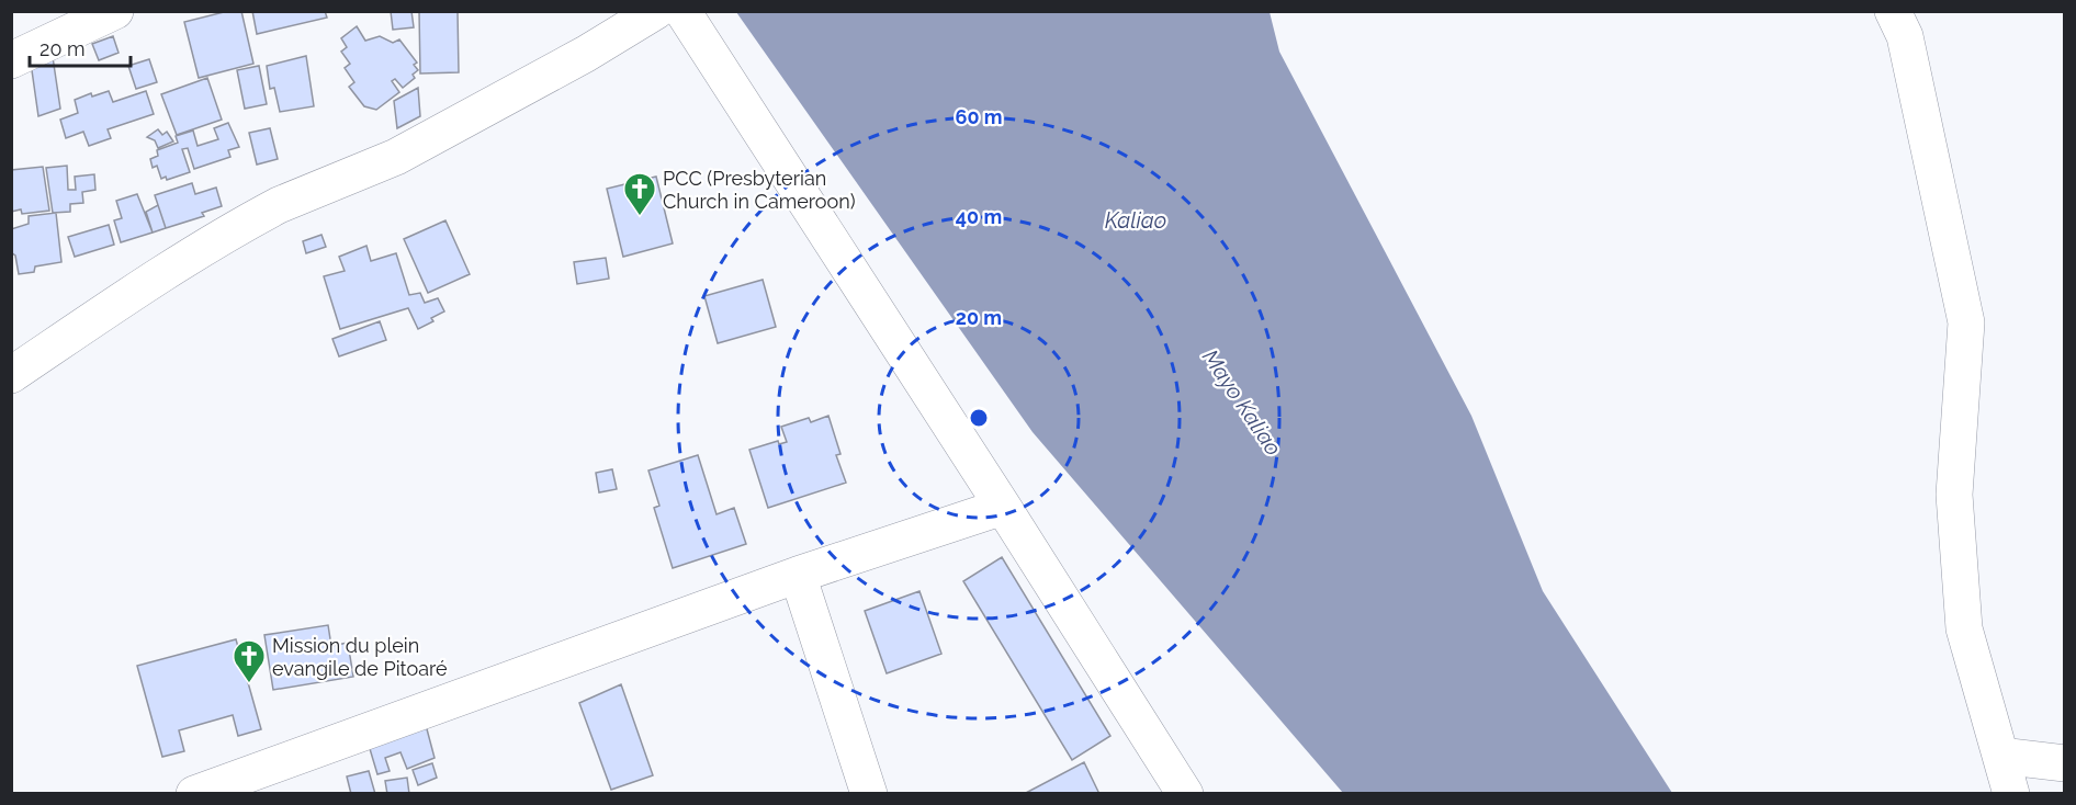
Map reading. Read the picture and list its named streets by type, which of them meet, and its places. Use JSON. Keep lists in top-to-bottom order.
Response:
{
  "water": ["Kaliao", "Mayo Kaliao"],
  "places": {
    "church": ["PCC (Presbyterian Church in Cameroon)", "Mission du plein evangile de Pitoaré"]
  },
  "scale_bar": "20 m",
  "rings": ["60 m", "40 m", "20 m"]
}
